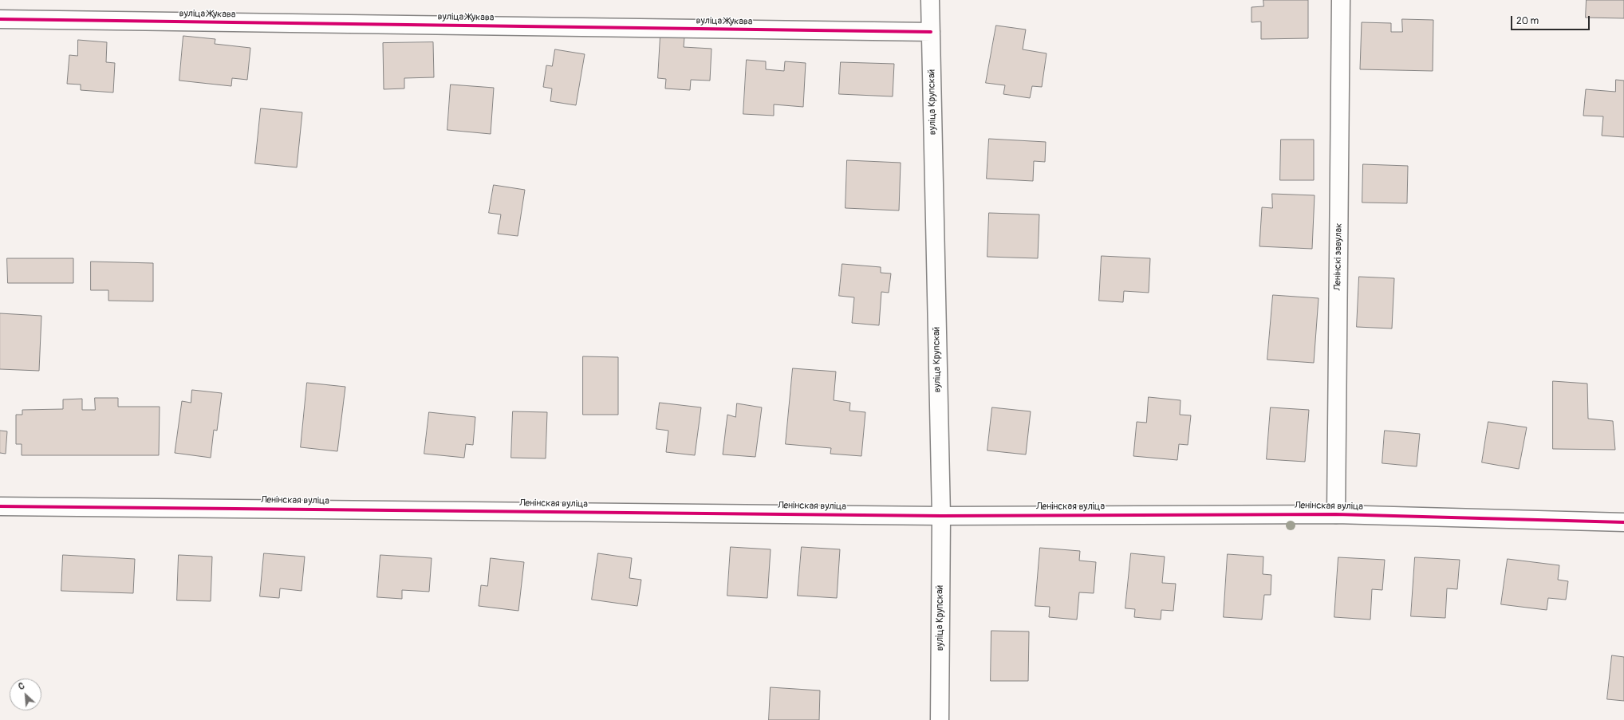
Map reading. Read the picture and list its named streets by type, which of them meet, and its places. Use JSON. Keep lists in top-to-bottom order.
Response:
{
  "streets": {
    "street": [
      "вуліца Жукава",
      "вуліца Крупскай",
      "Ленінскі завулак",
      "Ленінская вуліца"
    ]
  },
  "crossings": [
    ["вуліца Жукава", "вуліца Крупскай"],
    ["вуліца Крупскай", "Ленінская вуліца"],
    ["Ленінскі завулак", "Ленінская вуліца"]
  ],
  "scale_bar": "20 m",
  "north": "top left"
}
